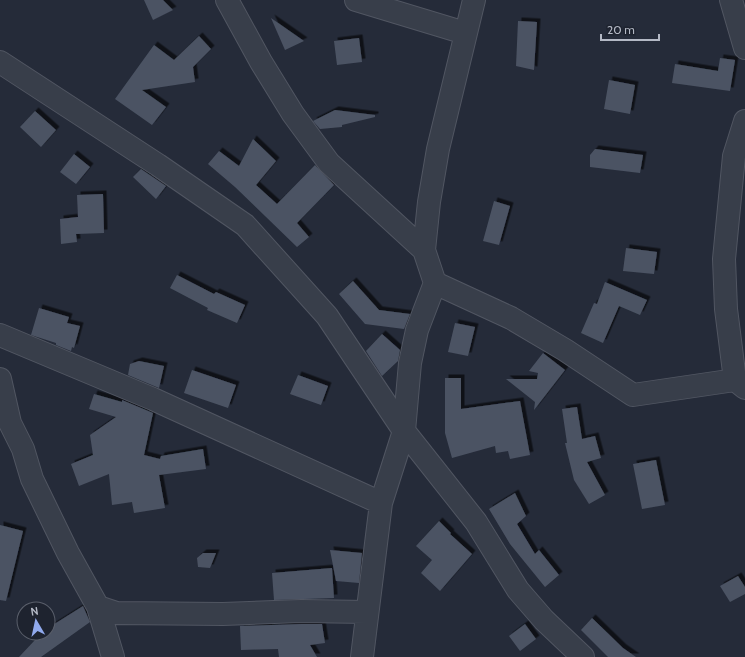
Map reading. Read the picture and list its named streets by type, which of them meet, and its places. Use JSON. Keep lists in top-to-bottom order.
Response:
{
  "scale_bar": "20 m",
  "north": "top"
}
